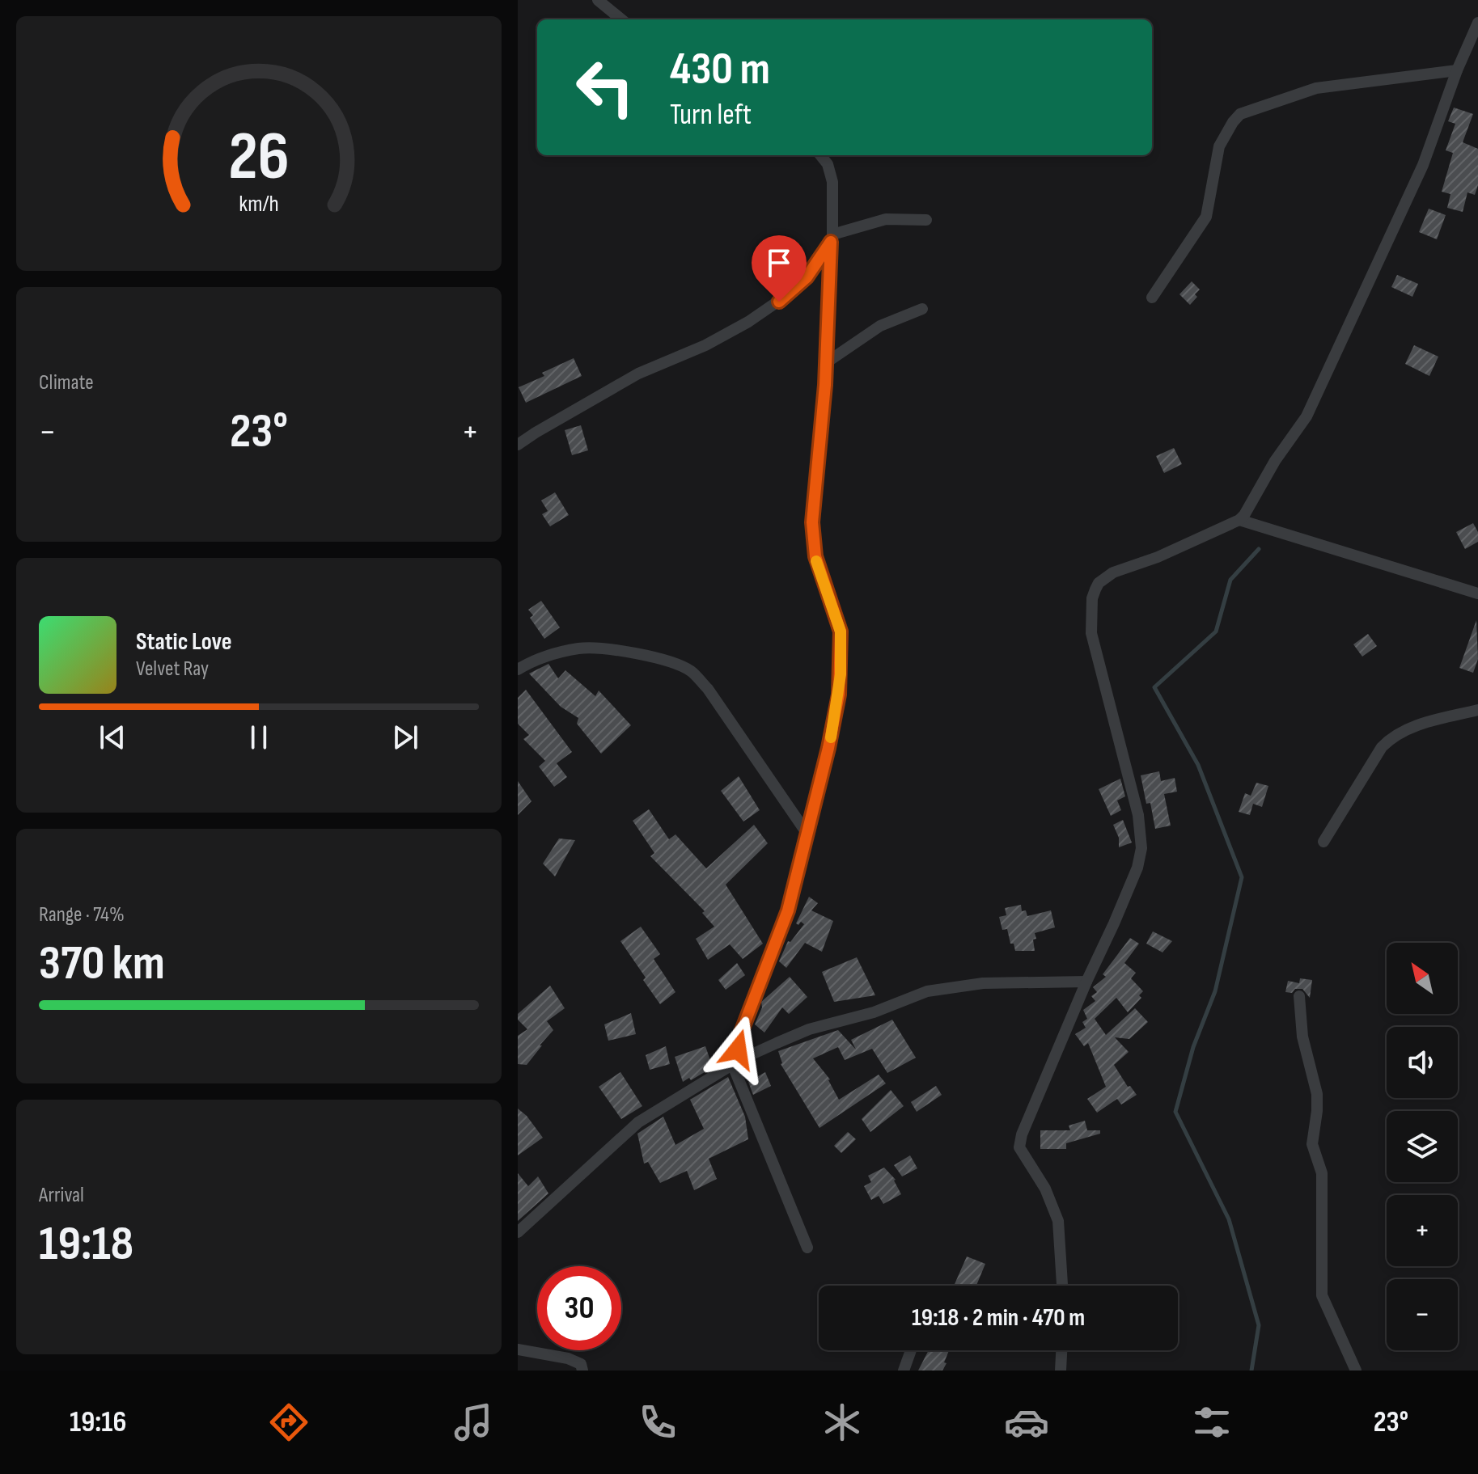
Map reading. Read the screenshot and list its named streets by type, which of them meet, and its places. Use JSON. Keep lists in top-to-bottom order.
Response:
{
  "north": "top left",
  "page": {
    "turn": ["430 m", "Turn left"],
    "tile": [
      "Climate",
      ["Range · 74%", "370 km"],
      ["Arrival", "19:18"]
    ],
    "heat": ["−", "23°", "+"],
    "song": ["Static Love", "Velvet Ray"],
    "map_buttons": ["+", "−"],
    "limit": "30",
    "trip": "19:18 · 2 min · 470 m",
    "tabs": ["19:16", "23°"],
    "gauge": ["26", "km/h"]
  }
}
